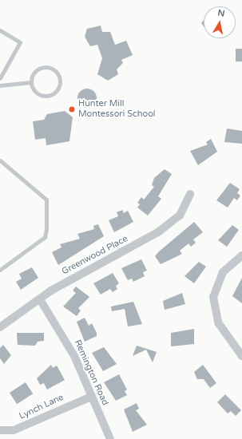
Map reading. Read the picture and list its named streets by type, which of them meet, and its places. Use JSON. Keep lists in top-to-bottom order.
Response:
{
  "streets": {
    "street": ["Greenwood Place", "Remington Road", "Lynch Lane"]
  },
  "crossings": [
    ["Greenwood Place", "Remington Road"],
    ["Remington Road", "Lynch Lane"]
  ],
  "places": ["Hunter Mill Montessori School"],
  "north": "top"
}
